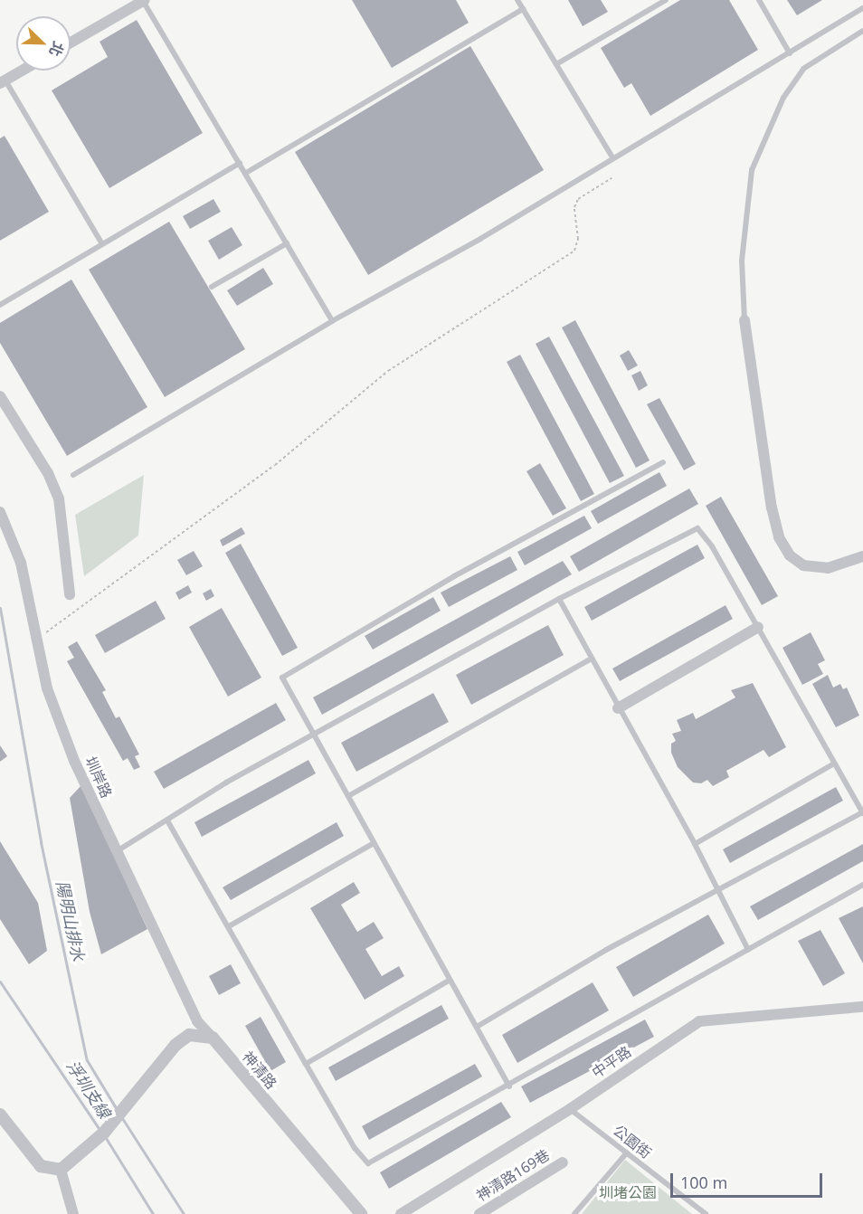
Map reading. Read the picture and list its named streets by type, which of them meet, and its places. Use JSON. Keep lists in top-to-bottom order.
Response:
{
  "streets": {
    "street": [
      "圳岸路",
      "中平路",
      "神清路",
      "神清路169巷"
    ],
    "lane": ["公園街"]
  },
  "crossings": [
    ["圳岸路", "神清路"],
    ["中平路", "公園街"]
  ],
  "water": ["陽明山排水", "浮圳支線"],
  "parks": ["圳堵公園"],
  "scale_bar": "100 m",
  "north": "bottom right"
}
